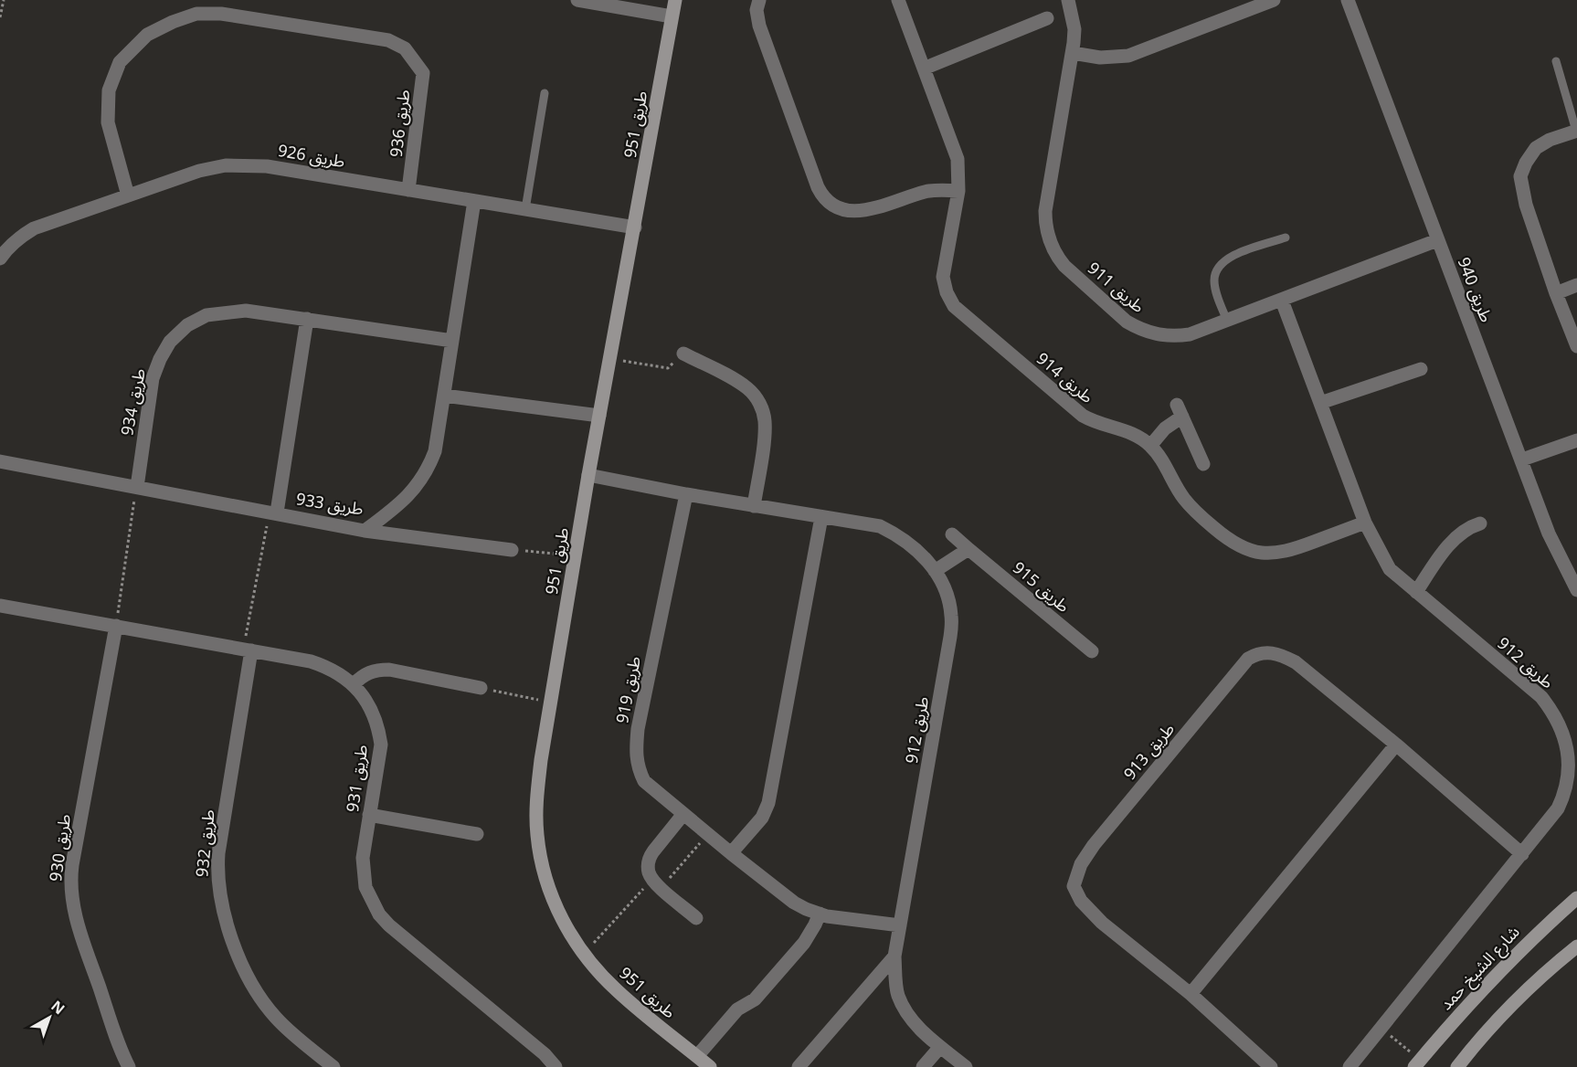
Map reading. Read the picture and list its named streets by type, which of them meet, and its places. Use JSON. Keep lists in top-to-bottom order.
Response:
{
  "streets": {
    "street": [
      "طريق 936",
      "طريق 951",
      "طريق 926",
      "طريق 911",
      "طريق 940",
      "طريق 914",
      "طريق 934",
      "طريق 933",
      "طريق 915",
      "طريق 912",
      "طريق 919",
      "طريق 913",
      "طريق 931",
      "طريق 932",
      "طريق 930",
      "شارع الشيخ حمد"
    ]
  },
  "crossings": [
    ["طريق 936", "طريق 926"],
    ["طريق 951", "طريق 926"],
    ["طريق 951", "طريق 912"],
    ["طريق 926", "طريق 933"],
    ["طريق 911", "طريق 940"],
    ["طريق 911", "طريق 912"],
    ["طريق 914", "طريق 912"],
    ["طريق 934", "طريق 933"],
    ["طريق 912", "طريق 919"],
    ["طريق 912", "طريق 913"],
    ["طريق 931", "طريق 932"],
    ["طريق 931", "طريق 930"]
  ],
  "north": "top right"
}
